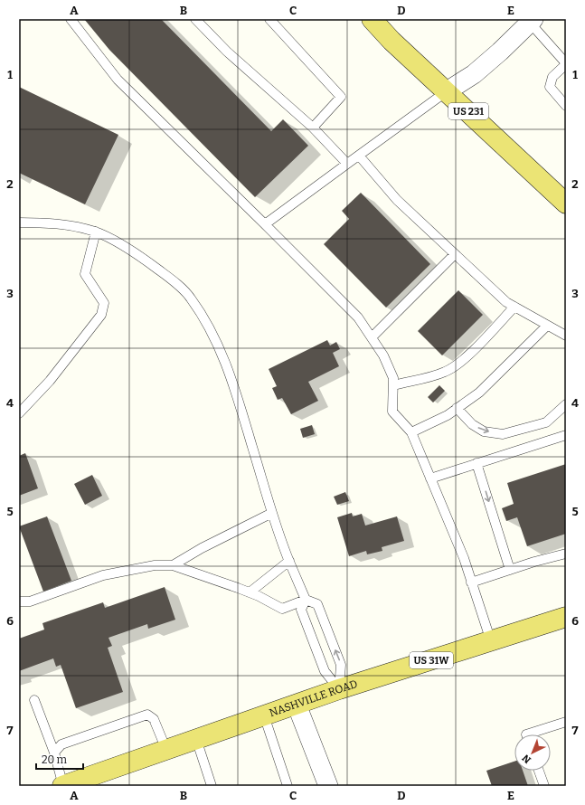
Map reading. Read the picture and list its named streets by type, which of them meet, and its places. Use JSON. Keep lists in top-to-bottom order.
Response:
{
  "streets": {
    "main road": ["US 231", "US 31W", "NASHVILLE ROAD"]
  },
  "scale_bar": "20 m",
  "north": "bottom left",
  "grid": {
    "columns": [
      "A",
      "B",
      "C",
      "D",
      "E"
    ],
    "rows": [
      "1",
      "2",
      "3",
      "4",
      "5",
      "6",
      "7"
    ]
  }
}
